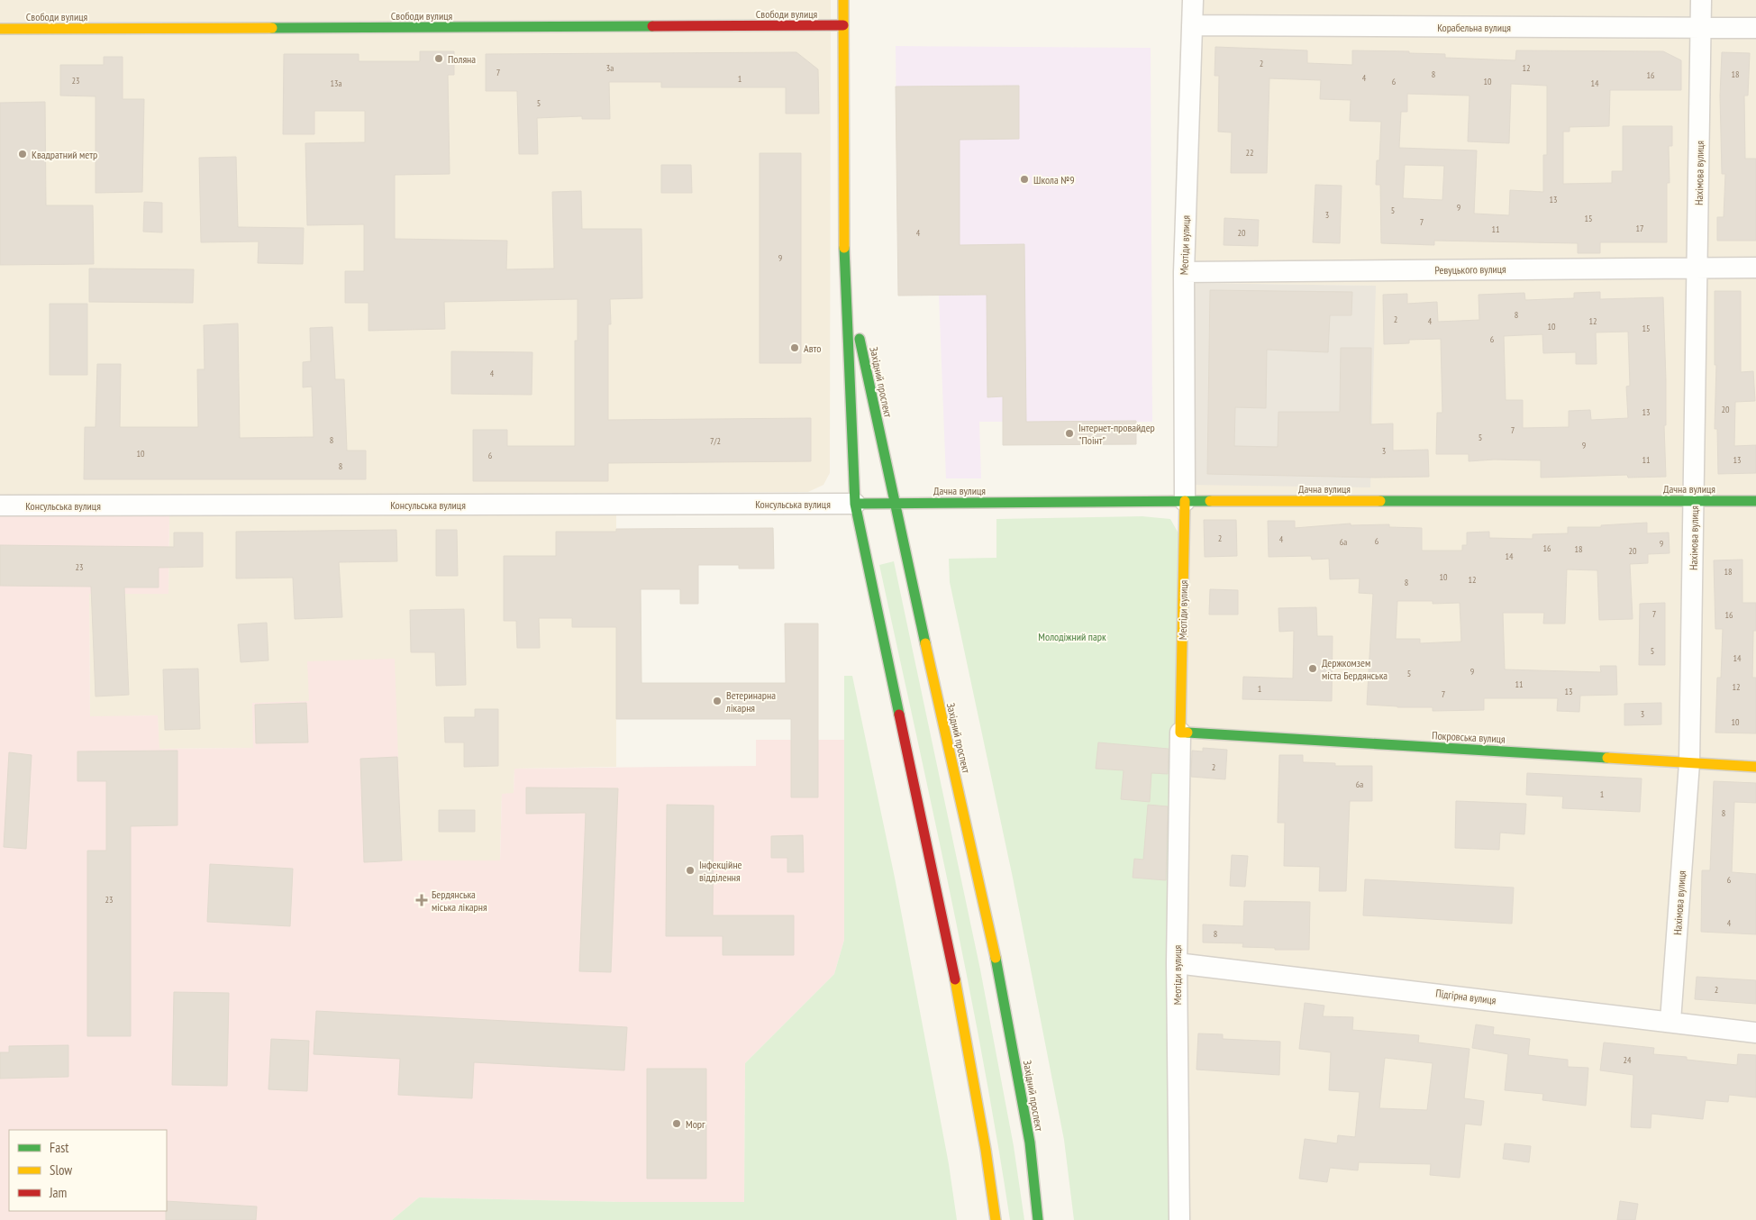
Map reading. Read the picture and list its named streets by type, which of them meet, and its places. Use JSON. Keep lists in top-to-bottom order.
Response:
{
  "streets": {
    "main road": [
      "Свободи вулиця",
      "Меотіди вулиця",
      "Західний проспект",
      "Дачна вулиця",
      "Покровська вулиця"
    ],
    "street": [
      "Корабельна вулиця",
      "Нахімова вулиця",
      "Ревуцького вулиця",
      "Консульська вулиця",
      "Підгірна вулиця"
    ]
  },
  "crossings": [
    ["Свободи вулиця", "Західний проспект"],
    ["Корабельна вулиця", "Нахімова вулиця"],
    ["Корабельна вулиця", "Меотіди вулиця"],
    ["Нахімова вулиця", "Ревуцького вулиця"],
    ["Нахімова вулиця", "Дачна вулиця"],
    ["Нахімова вулиця", "Покровська вулиця"],
    ["Нахімова вулиця", "Підгірна вулиця"],
    ["Меотіди вулиця", "Ревуцького вулиця"],
    ["Меотіди вулиця", "Дачна вулиця"],
    ["Меотіди вулиця", "Покровська вулиця"],
    ["Меотіди вулиця", "Підгірна вулиця"],
    ["Західний проспект", "Дачна вулиця"],
    ["Західний проспект", "Консульська вулиця"],
    ["Дачна вулиця", "Консульська вулиця"]
  ],
  "parks": ["Молодіжний парк"],
  "places": {
    "other": [
      "Поляна",
      "Квадратний метр",
      "Школа №9",
      "Авто",
      "Інтернет-провайдер \"Поінт\"",
      "Держкомзем міста Бердянська",
      "Ветеринарна лікарня",
      "Інфекційне відділення",
      "Морг"
    ],
    "health": ["Бердянська міська лікарня"]
  },
  "house_numbers": [
    "2",
    "3а",
    "12",
    "7",
    "8",
    "18",
    "16",
    "4",
    "1",
    "23",
    "6",
    "10",
    "13а",
    "14",
    "5",
    "22",
    "13",
    "9",
    "5",
    "3",
    "15",
    "7",
    "17",
    "11",
    "4",
    "20",
    "9",
    "8",
    "2",
    "4",
    "12",
    "10",
    "15",
    "6",
    "4",
    "20",
    "13",
    "7",
    "5",
    "8",
    "7/2",
    "9",
    "3",
    "10",
    "6",
    "11",
    "13",
    "8",
    "2",
    "4",
    "6",
    "6а",
    "9",
    "16",
    "18",
    "20",
    "14",
    "23",
    "18",
    "10",
    "12",
    "8",
    "7",
    "16",
    "5",
    "14",
    "9",
    "5",
    "11",
    "12",
    "1",
    "13",
    "7",
    "3",
    "10",
    "2",
    "6а",
    "1",
    "8",
    "6",
    "23",
    "4",
    "8",
    "2",
    "24"
  ],
  "legend": ["Fast", "Slow", "Jam"]
}
